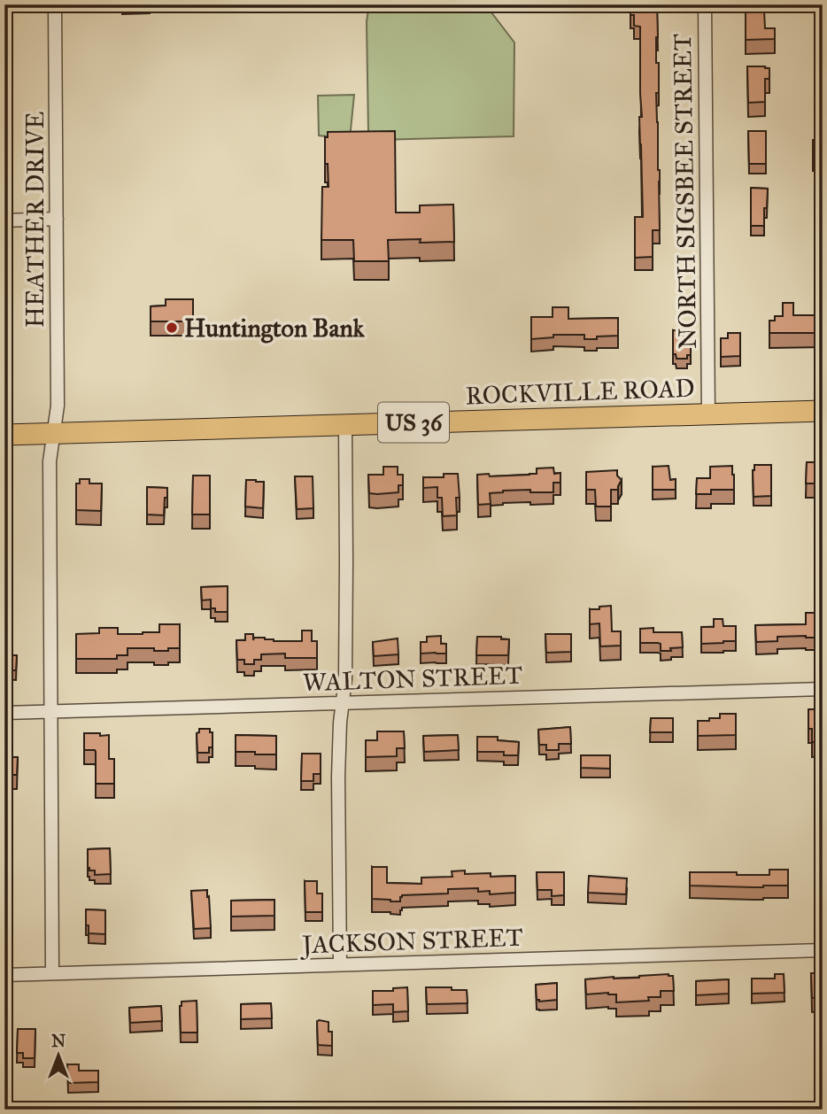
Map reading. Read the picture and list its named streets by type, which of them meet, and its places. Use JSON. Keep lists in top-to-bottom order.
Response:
{
  "streets": {
    "main road": ["ROCKVILLE ROAD", "US 36"],
    "street": [
      "NORTH SIGSBEE STREET",
      "HEATHER DRIVE",
      "WALTON STREET",
      "JACKSON STREET"
    ]
  },
  "crossings": [
    ["NORTH SIGSBEE STREET", "ROCKVILLE ROAD"],
    ["HEATHER DRIVE", "ROCKVILLE ROAD"],
    ["HEATHER DRIVE", "WALTON STREET"],
    ["HEATHER DRIVE", "JACKSON STREET"]
  ],
  "places": ["Huntington Bank"],
  "north": "top"
}
